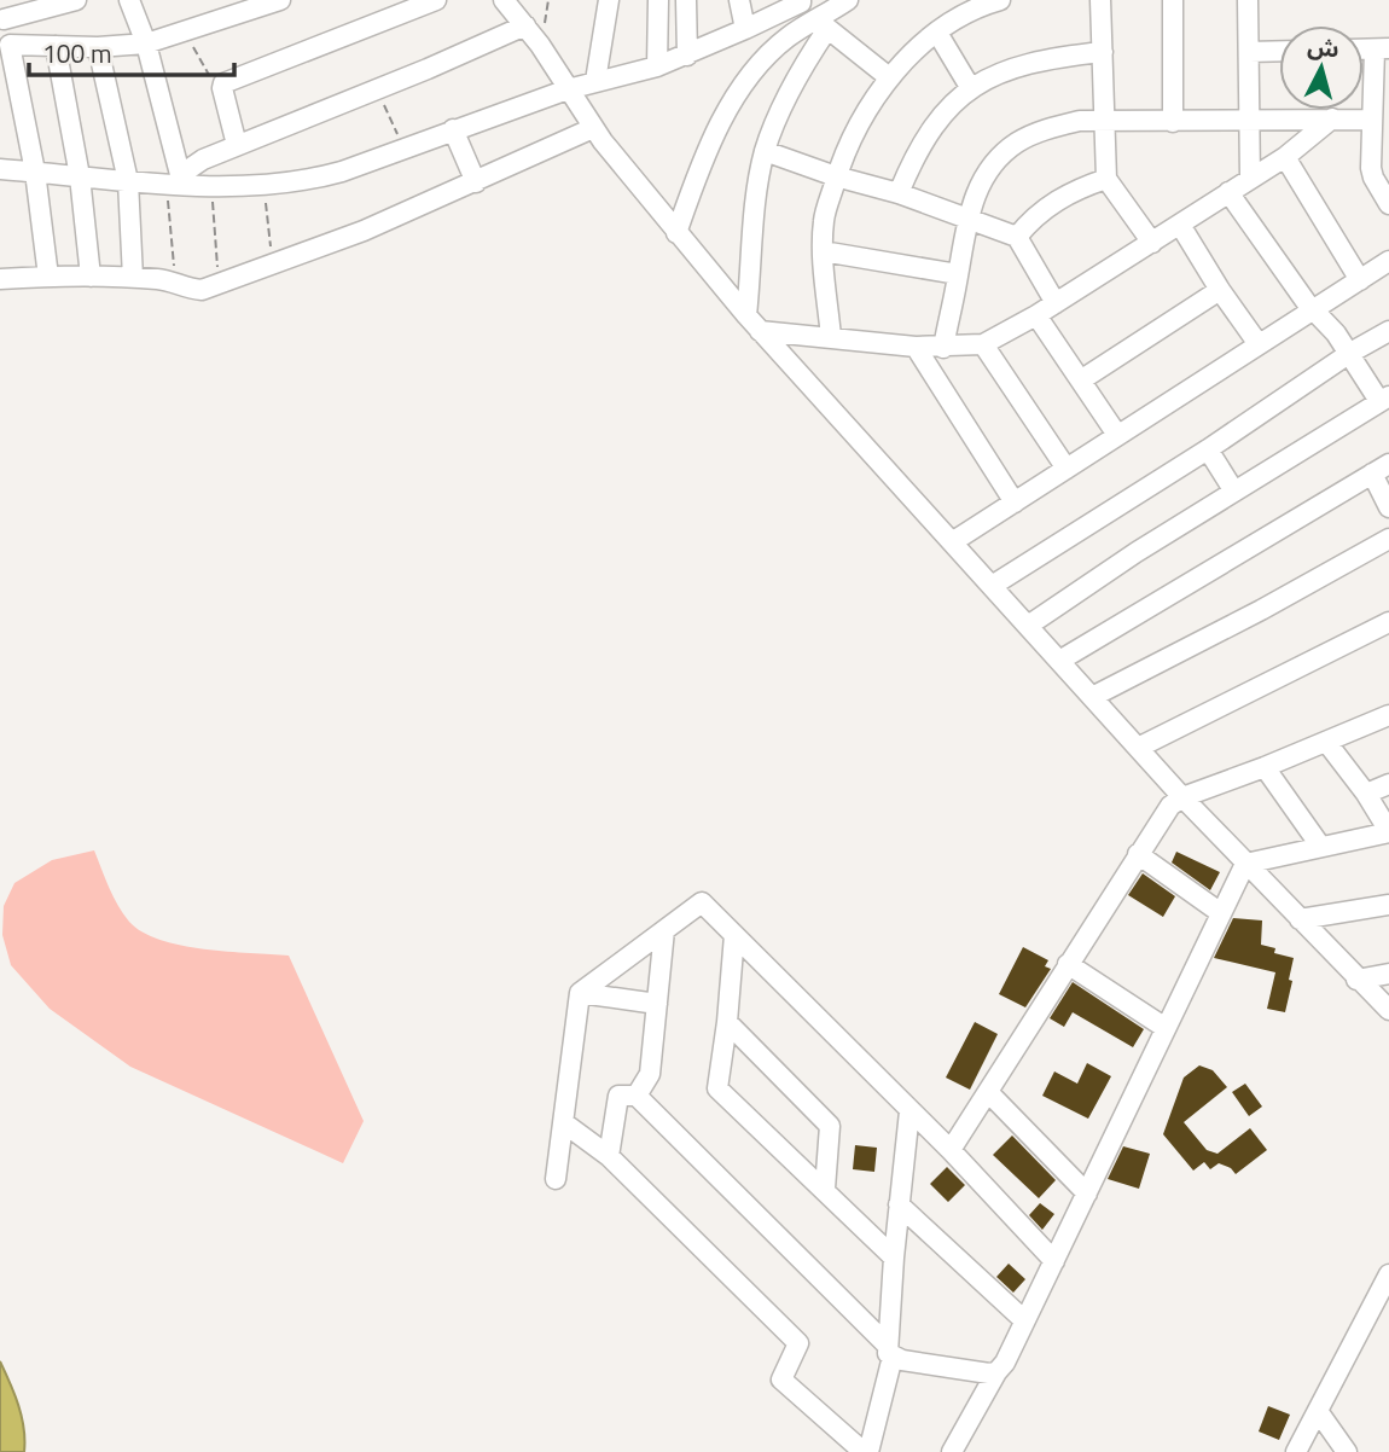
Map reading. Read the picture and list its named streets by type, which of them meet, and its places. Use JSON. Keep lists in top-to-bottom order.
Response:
{
  "scale_bar": "100 m",
  "north": "top"
}
